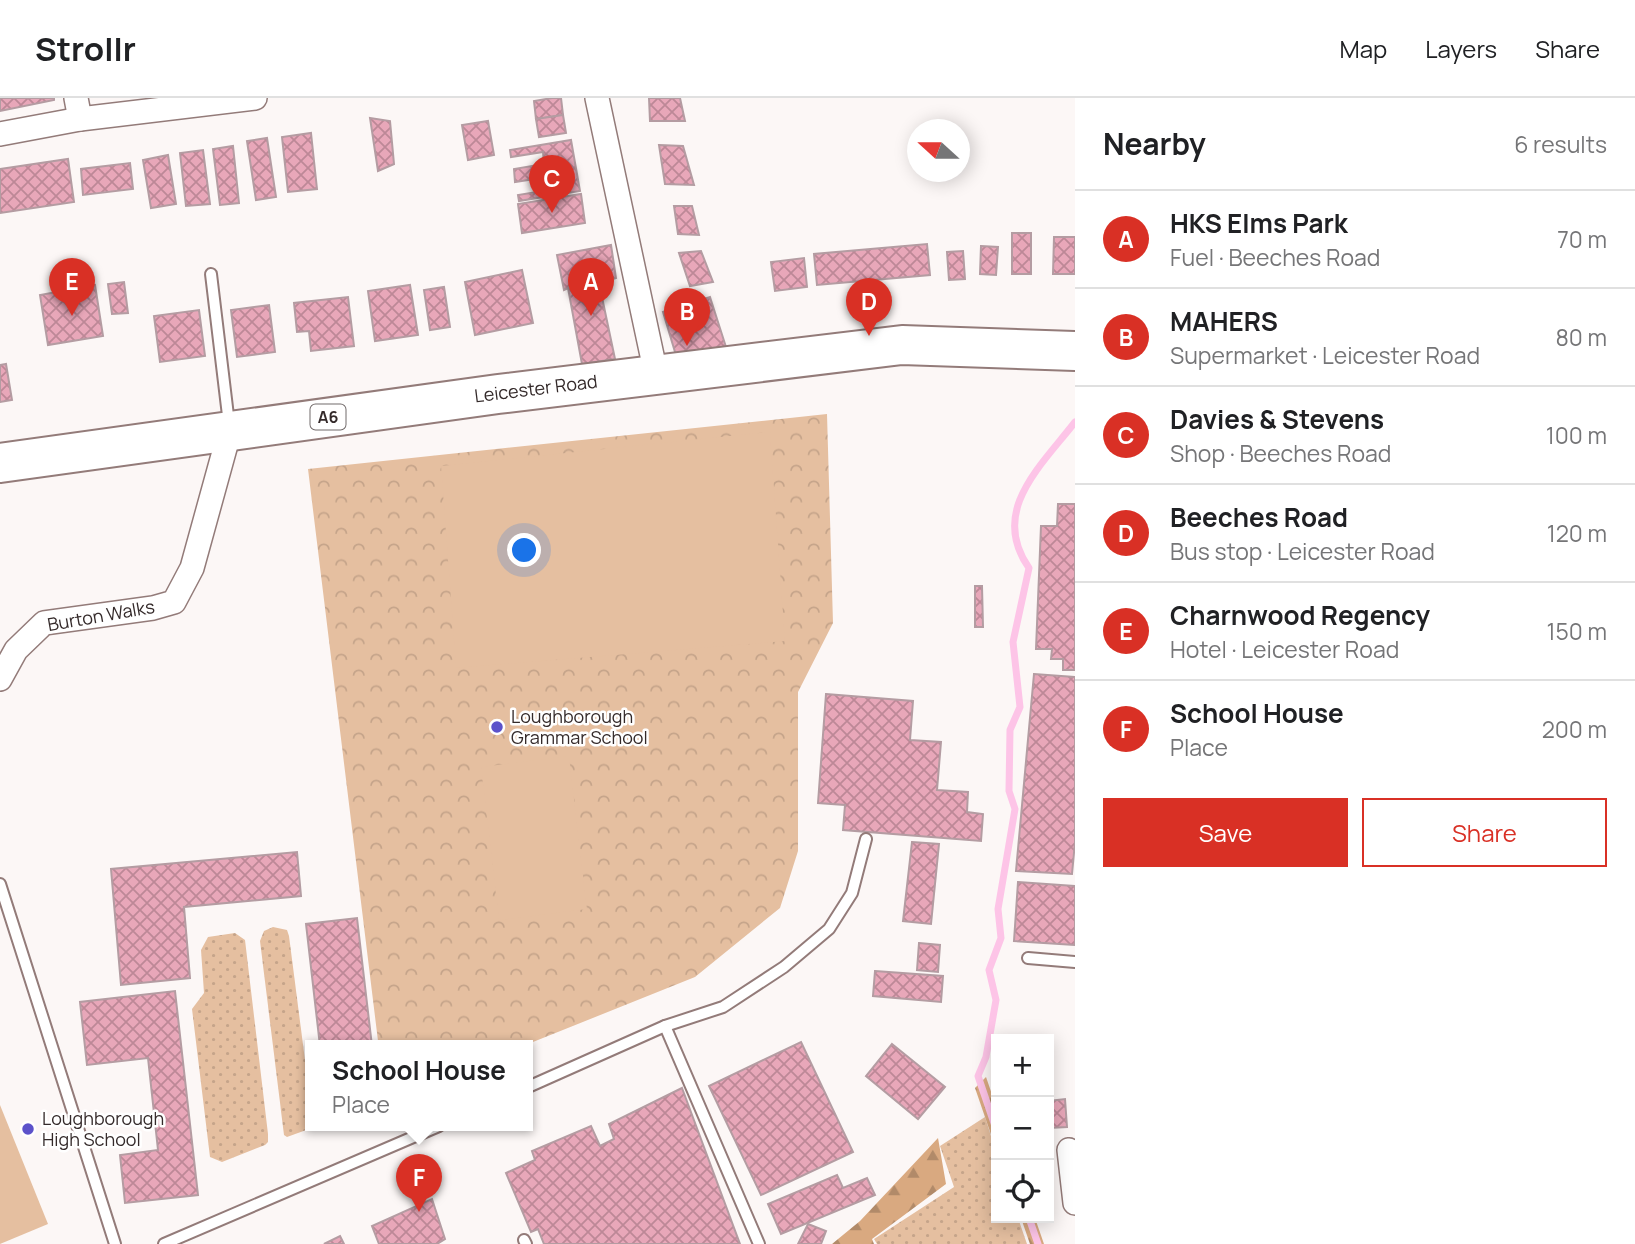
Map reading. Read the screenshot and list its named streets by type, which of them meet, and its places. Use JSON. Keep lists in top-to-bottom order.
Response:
{
  "streets": {
    "highway": ["Leicester Road", "A6"],
    "street": ["Burton Walks"]
  },
  "crossings": [
    ["Leicester Road", "Burton Walks"]
  ],
  "places": ["Loughborough Grammar School", "Loughborough High School"],
  "north": "left",
  "page": {
    "header": "Strollr",
    "nav": ["Map", "Layers", "Share"],
    "heading": ["Nearby", "6 results"],
    "pins": [
      "C",
      "A",
      "E",
      "D",
      "B",
      "F"
    ],
    "list": [
      {
        "mark": "A",
        "name": "HKS Elms Park",
        "note": "Fuel · Beeches Road",
        "value": "70 m"
      },
      {
        "mark": "B",
        "name": "MAHERS",
        "note": "Supermarket · Leicester Road",
        "value": "80 m"
      },
      {
        "mark": "C",
        "name": "Davies & Stevens",
        "note": "Shop · Beeches Road",
        "value": "100 m"
      },
      {
        "mark": "D",
        "name": "Beeches Road",
        "note": "Bus stop · Leicester Road",
        "value": "120 m"
      },
      {
        "mark": "E",
        "name": "Charnwood Regency",
        "note": "Hotel · Leicester Road",
        "value": "150 m"
      },
      {
        "mark": "F",
        "name": "School House",
        "note": "Place",
        "value": "200 m"
      }
    ],
    "buttons": ["Save", "Share"],
    "map_buttons": ["+", "−"],
    "popup": ["School House", "Place"]
  }
}
